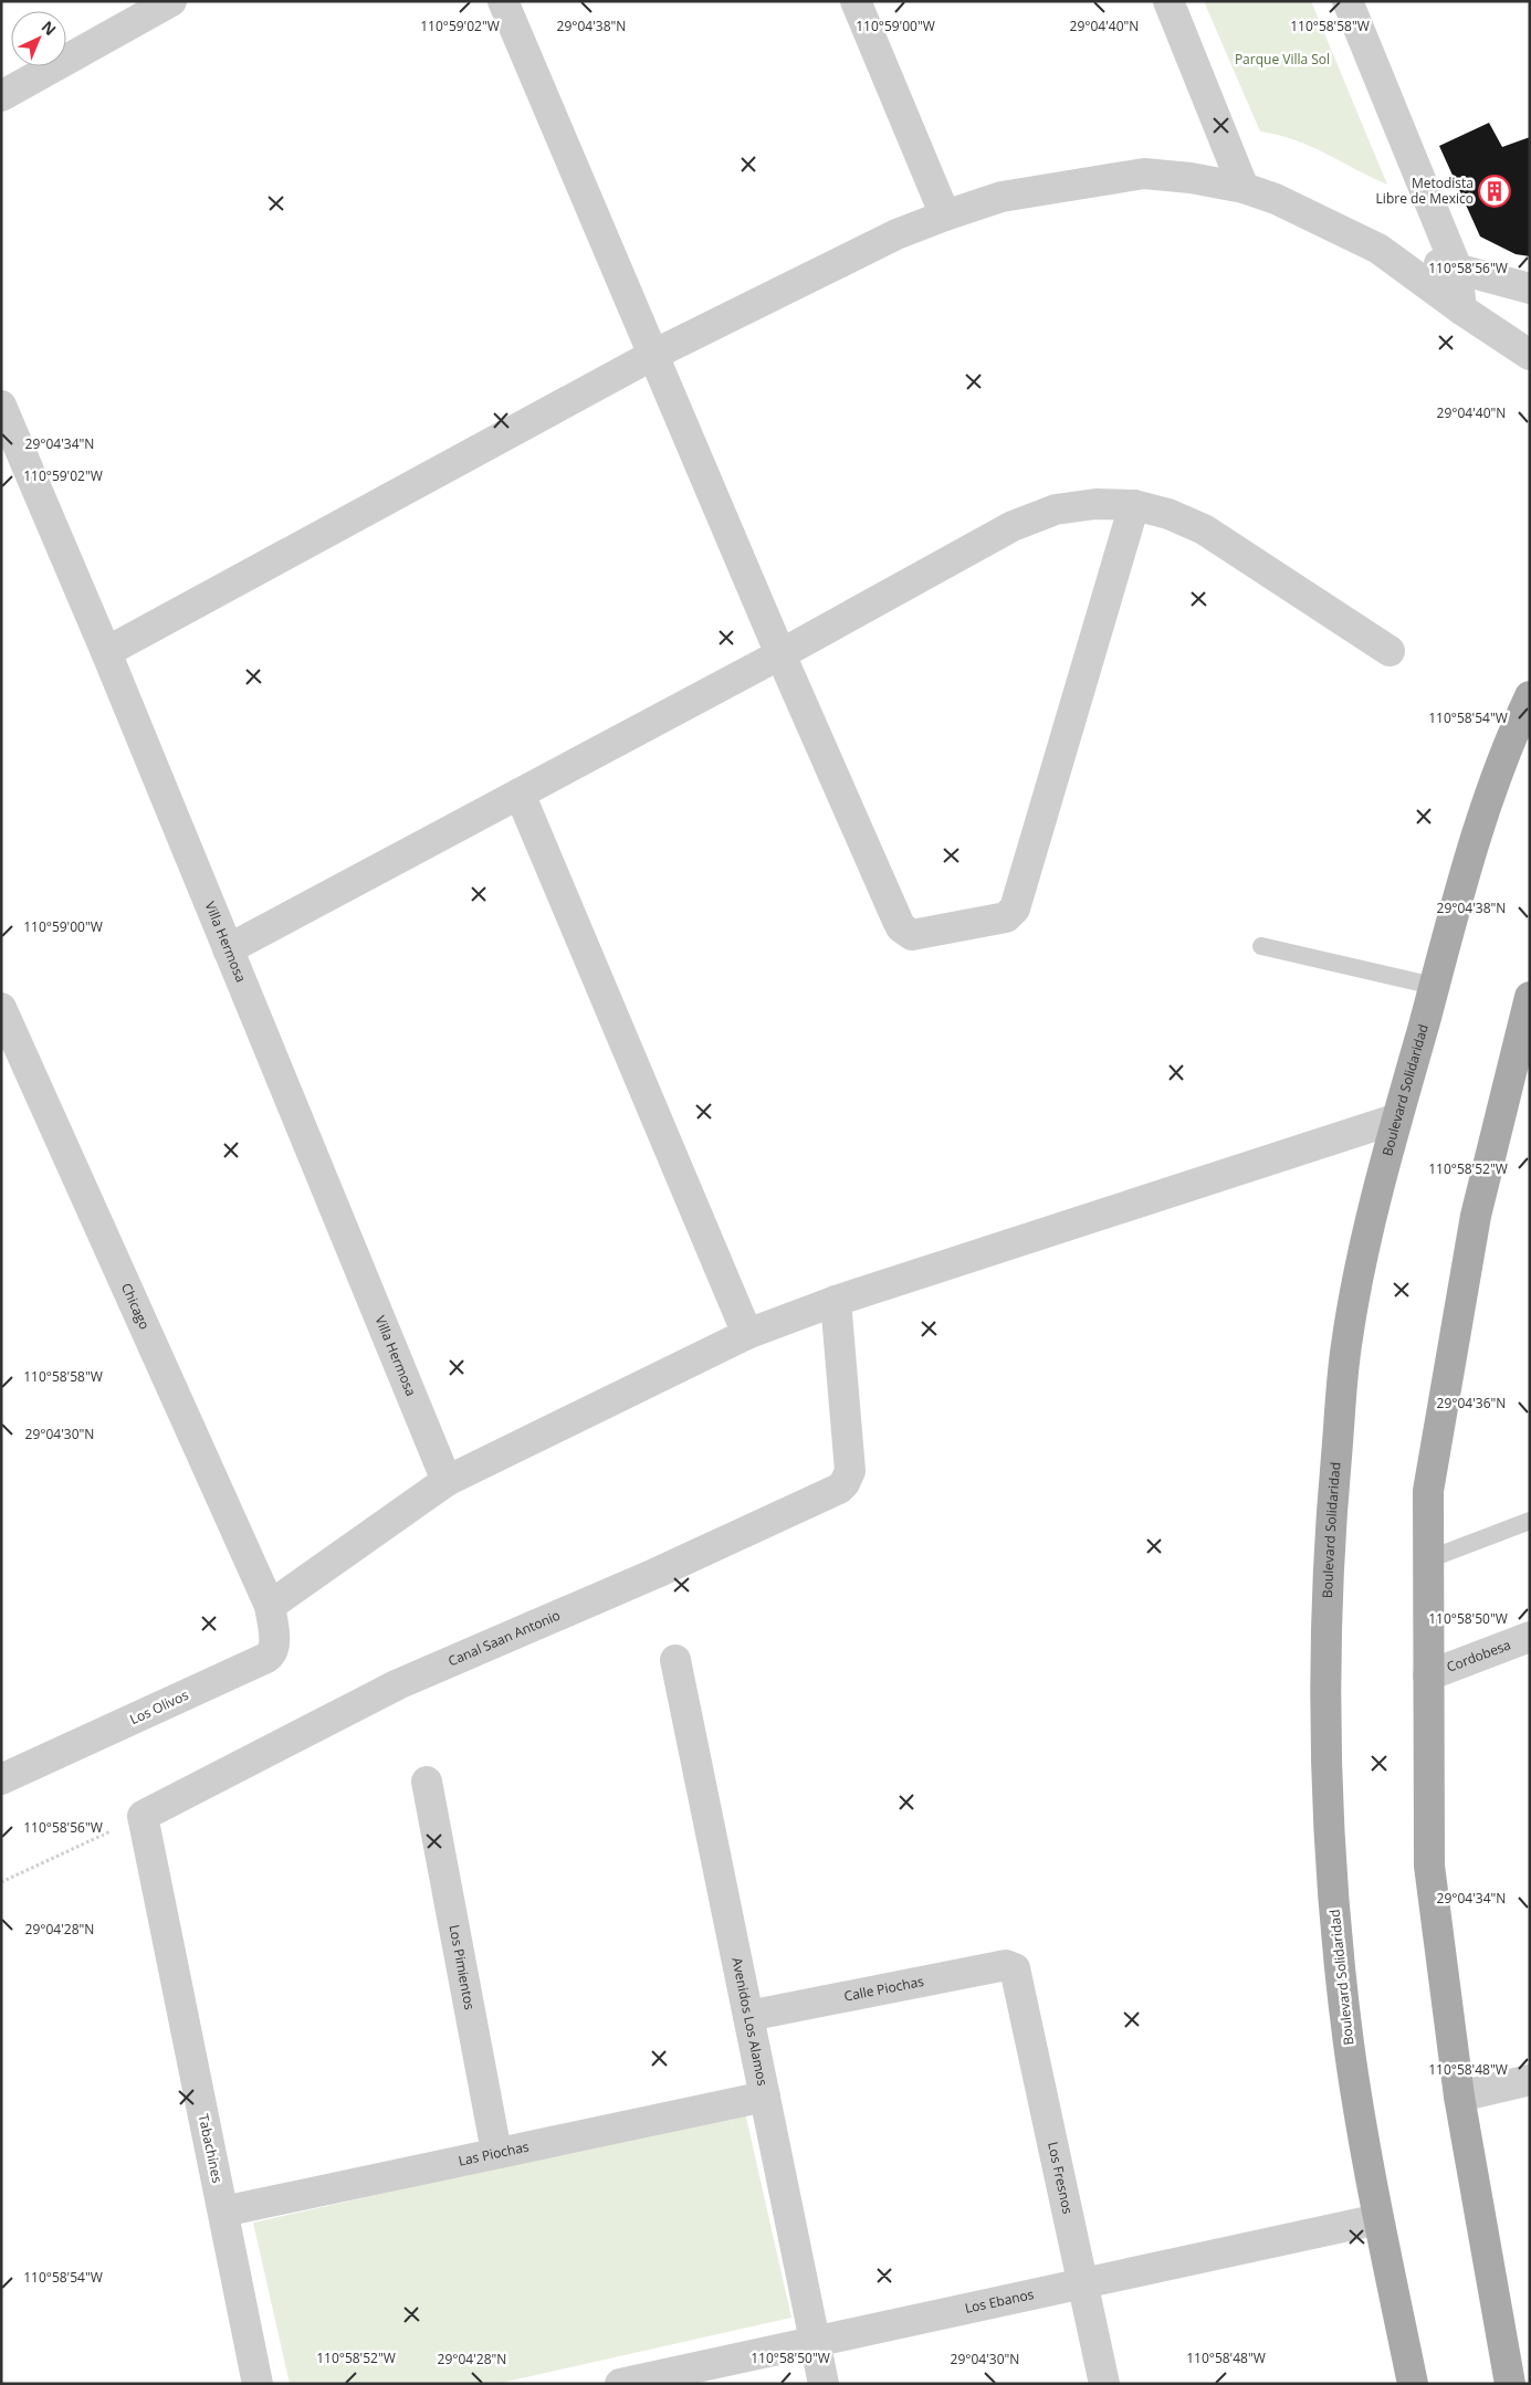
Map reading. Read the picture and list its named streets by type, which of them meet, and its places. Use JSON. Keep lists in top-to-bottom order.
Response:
{
  "streets": {
    "main road": ["Boulevard Solidaridad"],
    "street": [
      "Villa Hermosa",
      "Chicago",
      "Canal Saan Antonio",
      "Cordobesa",
      "Los Olivos",
      "Los Pimientos",
      "Calle Piochas",
      "Avenidos Los Alamos",
      "Tabachines",
      "Las Piochas",
      "Los Fresnos",
      "Los Ebanos"
    ]
  },
  "crossings": [
    ["Boulevard Solidaridad", "Los Ebanos"],
    ["Chicago", "Los Olivos"],
    ["Canal Saan Antonio", "Tabachines"],
    ["Los Pimientos", "Las Piochas"],
    ["Calle Piochas", "Avenidos Los Alamos"],
    ["Calle Piochas", "Los Fresnos"],
    ["Avenidos Los Alamos", "Las Piochas"],
    ["Avenidos Los Alamos", "Los Ebanos"],
    ["Tabachines", "Las Piochas"],
    ["Los Fresnos", "Los Ebanos"]
  ],
  "parks": ["Parque Villa Sol"],
  "places": {
    "building": ["Metodista Libre de Mexico"]
  },
  "north": "top right",
  "coordinates": [
    "29°04'38\"N",
    "29°04'40\"N",
    "110°59'02\"W",
    "110°59'00\"W",
    "110°58'58\"W",
    "110°58'56\"W",
    "29°04'34\"N",
    "110°58'54\"W",
    "110°58'52\"W",
    "29°04'36\"N",
    "29°04'30\"N",
    "110°58'50\"W",
    "29°04'28\"N",
    "110°58'48\"W"
  ]
}
